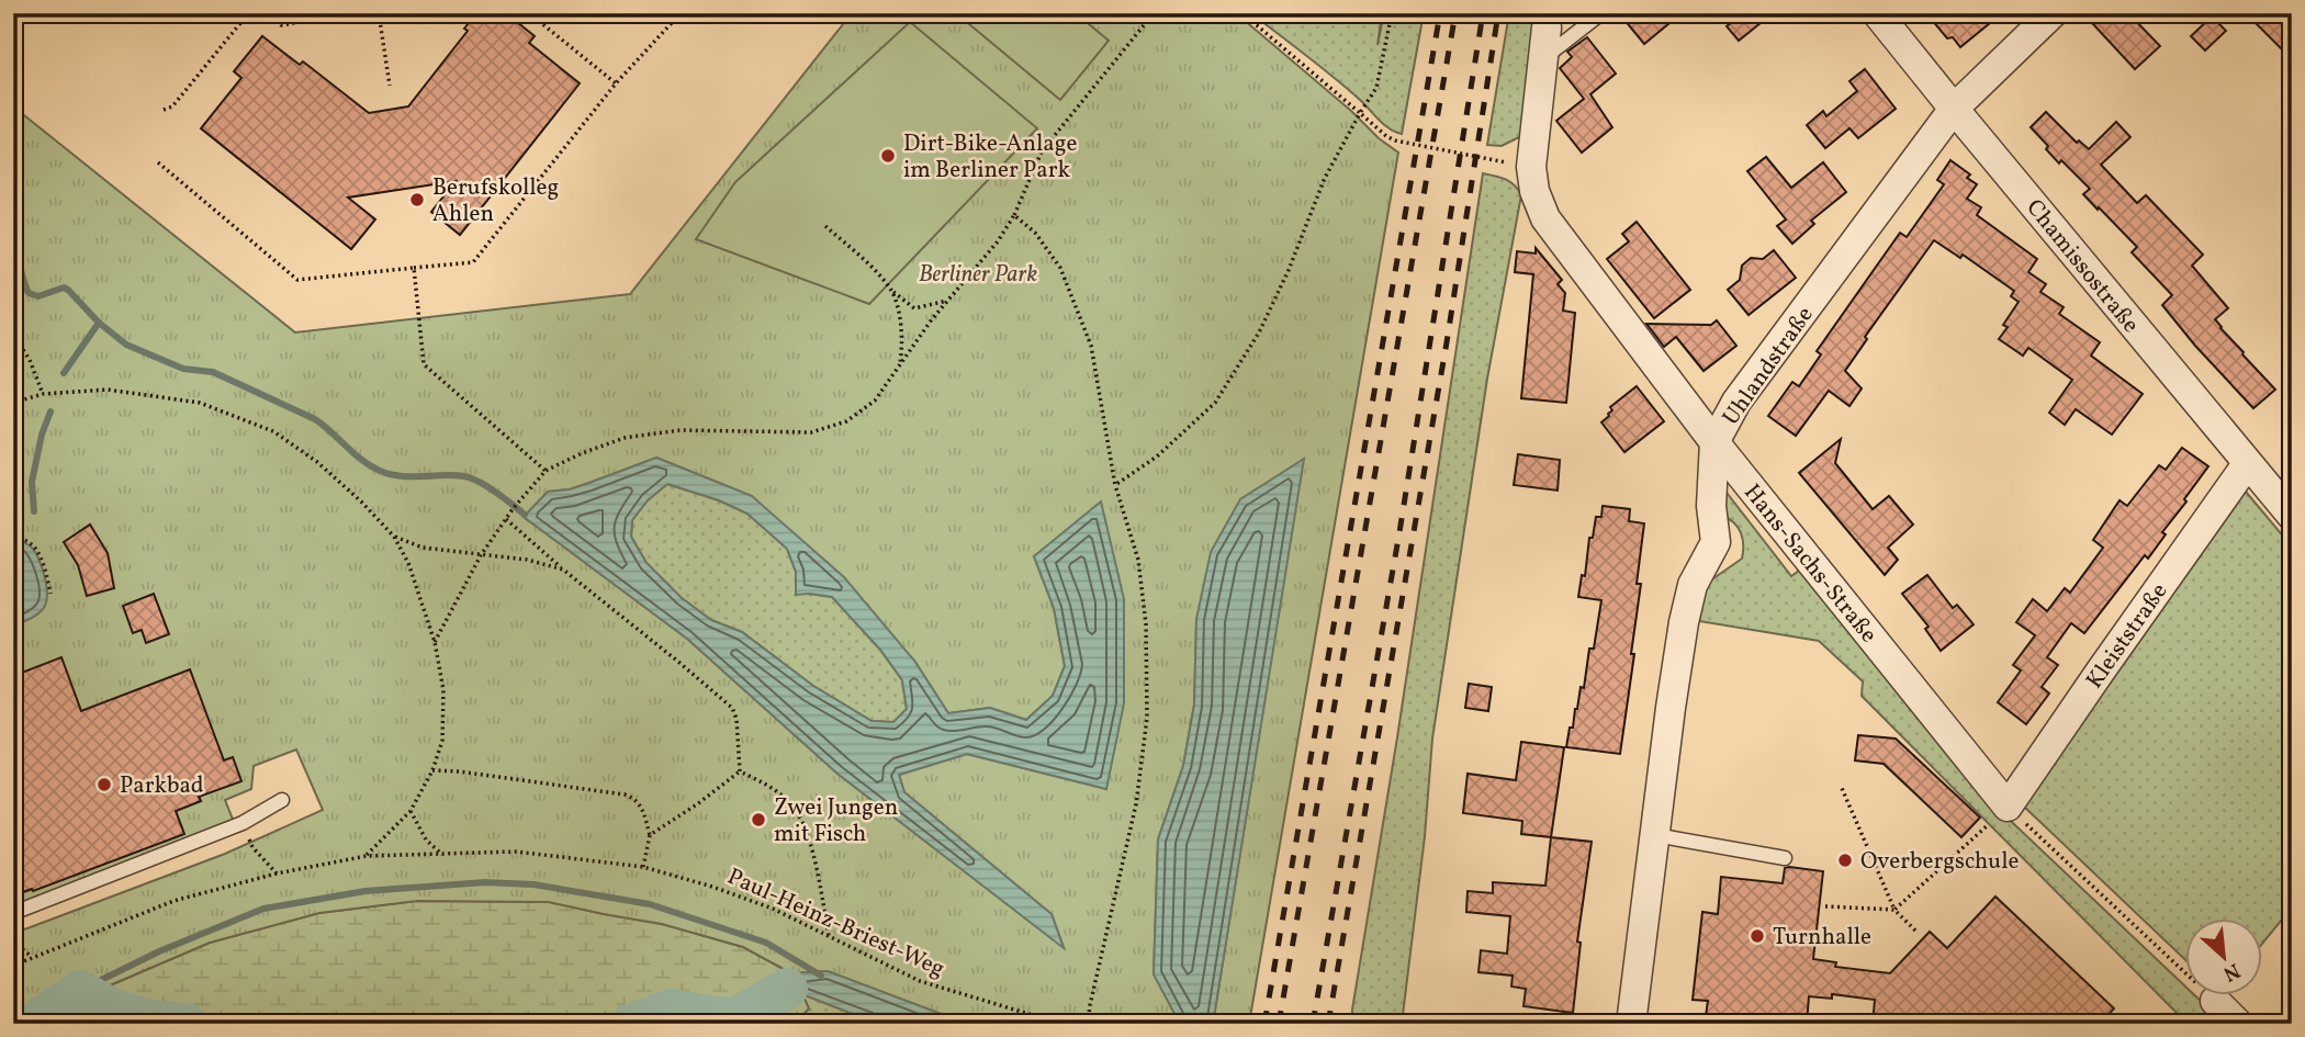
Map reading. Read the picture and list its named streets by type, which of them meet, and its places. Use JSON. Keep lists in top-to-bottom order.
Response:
{
  "streets": {
    "street": [
      "Chamissostraße",
      "Uhlandstraße",
      "Hans-Sachs-Straße",
      "Kleiststraße"
    ],
    "path": ["Paul-Heinz-Briest-Weg"]
  },
  "crossings": [
    ["Chamissostraße", "Uhlandstraße"],
    ["Chamissostraße", "Kleiststraße"],
    ["Uhlandstraße", "Hans-Sachs-Straße"],
    ["Hans-Sachs-Straße", "Kleiststraße"]
  ],
  "parks": ["Berliner Park"],
  "places": [
    "Dirt-Bike-Anlage im Berliner Park",
    "Berufskolleg Ahlen",
    "Parkbad",
    "Zwei Jungen mit Fisch",
    "Overbergschule",
    "Turnhalle"
  ],
  "north": "bottom right"
}
